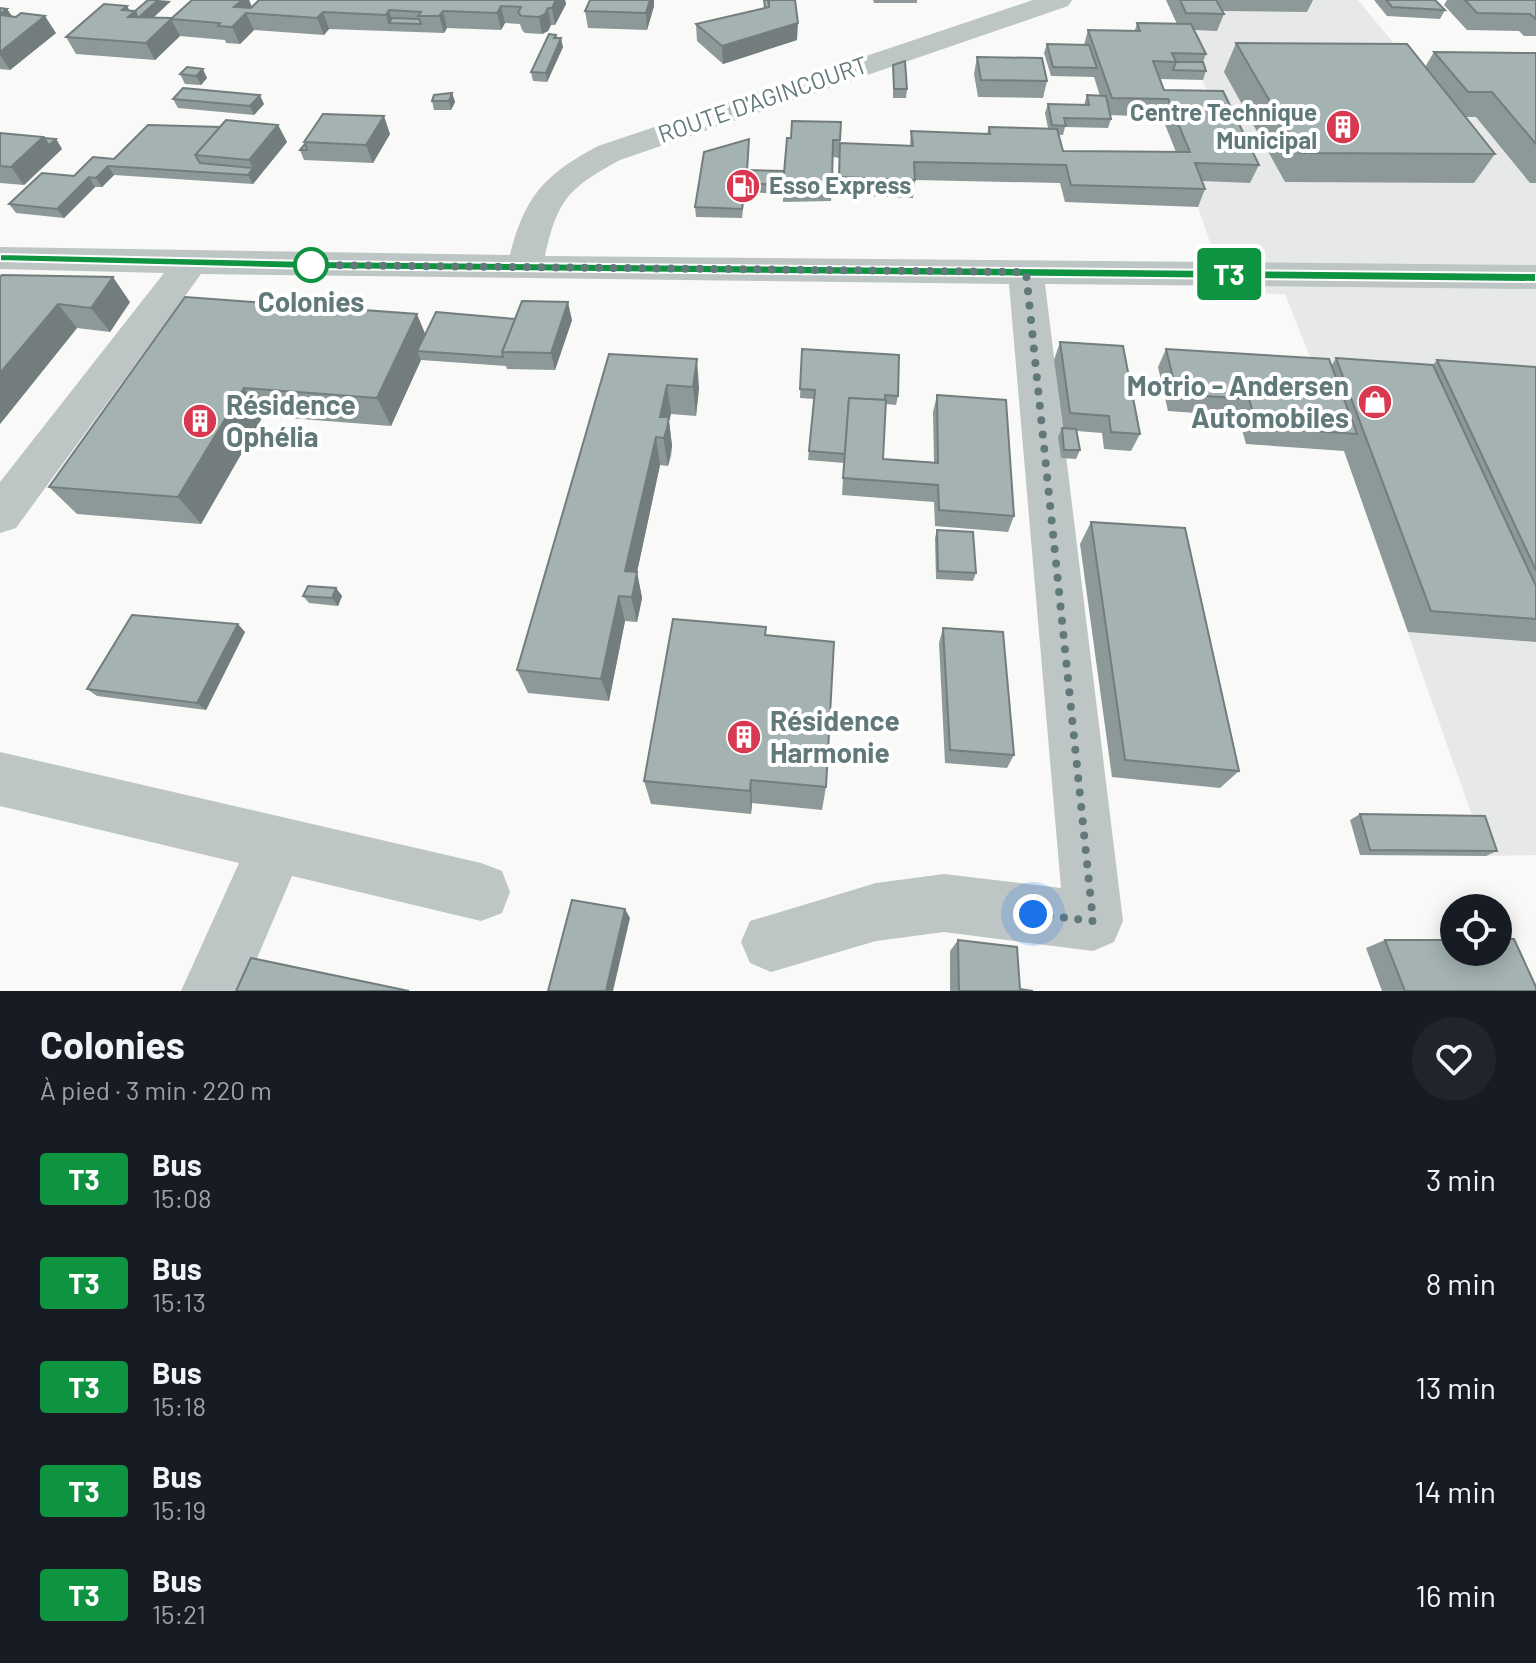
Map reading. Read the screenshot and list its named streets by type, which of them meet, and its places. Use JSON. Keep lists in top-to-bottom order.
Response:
{
  "streets": {
    "street": ["ROUTE D'AGINCOURT"]
  },
  "places": {
    "building": ["Centre Technique Municipal", "Résidence Ophélia", "Résidence Harmonie"],
    "fuel station": ["Esso Express"],
    "other": ["Colonies"],
    "shop": ["Motrio - Andersen Automobiles"]
  },
  "lines": ["bus line T3"],
  "page": {
    "on_map": "T3",
    "heading": ["Colonies", "À pied · 3 min · 220 m"],
    "list": [
      {
        "mark": "T3",
        "name": "Bus",
        "note": "15:08",
        "value": "3 min"
      },
      {
        "mark": "T3",
        "name": "Bus",
        "note": "15:13",
        "value": "8 min"
      },
      {
        "mark": "T3",
        "name": "Bus",
        "note": "15:18",
        "value": "13 min"
      },
      {
        "mark": "T3",
        "name": "Bus",
        "note": "15:19",
        "value": "14 min"
      },
      {
        "mark": "T3",
        "name": "Bus",
        "note": "15:21",
        "value": "16 min"
      }
    ]
  }
}
